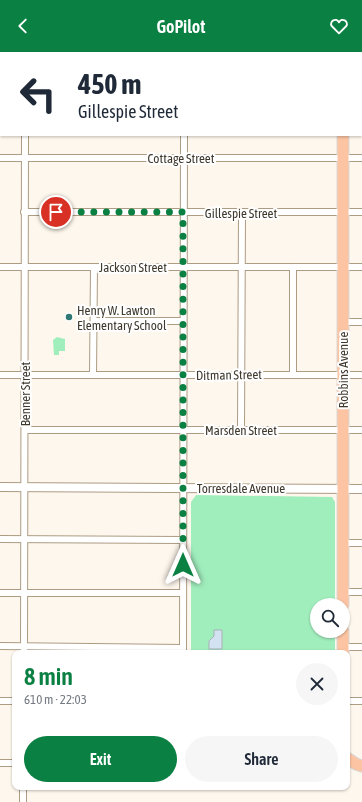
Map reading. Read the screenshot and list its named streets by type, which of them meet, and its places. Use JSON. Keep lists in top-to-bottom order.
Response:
{
  "streets": {
    "highway": ["Robbins Avenue"],
    "street": [
      "Cottage Street",
      "Gillespie Street",
      "Jackson Street",
      "Ditman Street",
      "Benner Street",
      "Marsden Street",
      "Torresdale Avenue"
    ]
  },
  "crossings": [
    ["Cottage Street", "Robbins Avenue"],
    ["Cottage Street", "Benner Street"],
    ["Gillespie Street", "Robbins Avenue"],
    ["Gillespie Street", "Benner Street"],
    ["Jackson Street", "Robbins Avenue"],
    ["Jackson Street", "Benner Street"],
    ["Robbins Avenue", "Ditman Street"],
    ["Robbins Avenue", "Marsden Street"],
    ["Robbins Avenue", "Torresdale Avenue"],
    ["Ditman Street", "Benner Street"],
    ["Benner Street", "Marsden Street"],
    ["Benner Street", "Torresdale Avenue"]
  ],
  "places": ["Henry W. Lawton Elementary School"],
  "page": {
    "header": "GoPilot",
    "turn": ["450 m", "Gillespie Street"],
    "heading": ["8 min", "610 m · 22:03"],
    "buttons": ["Exit", "Share"]
  }
}
